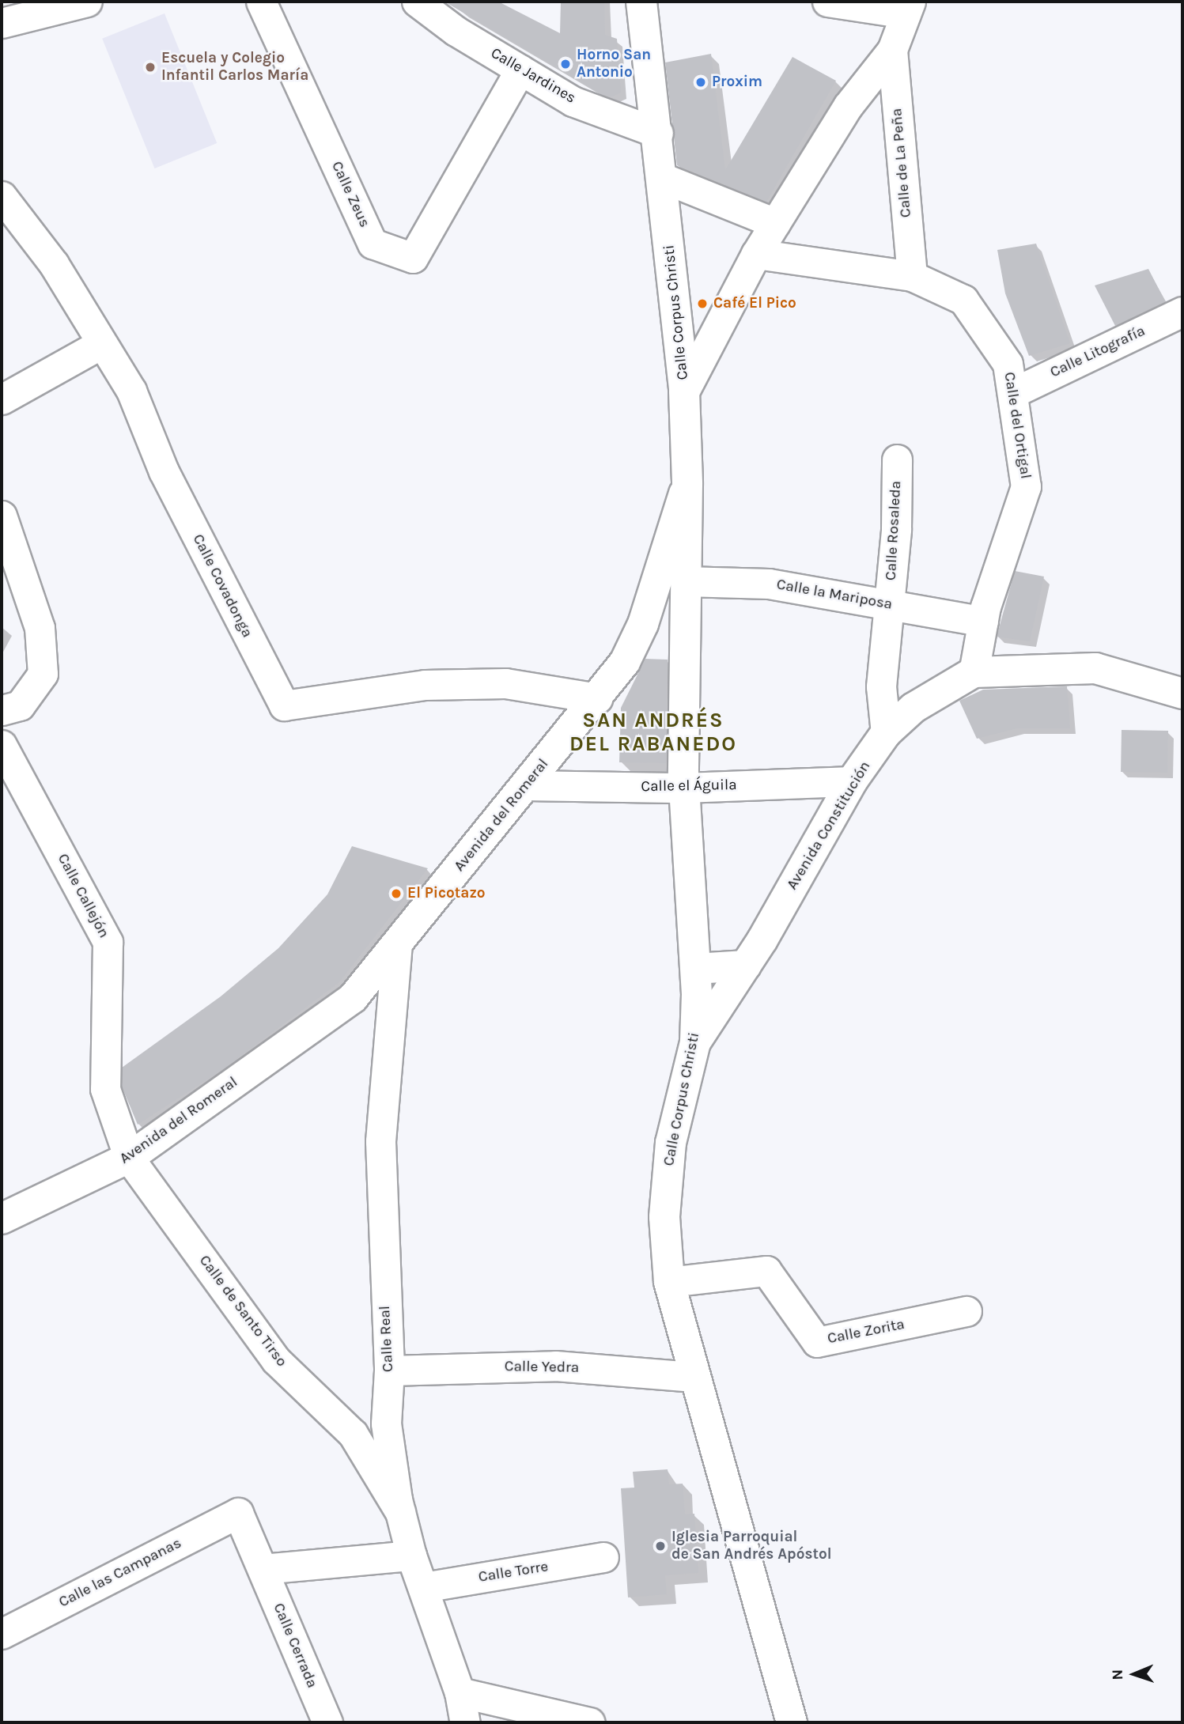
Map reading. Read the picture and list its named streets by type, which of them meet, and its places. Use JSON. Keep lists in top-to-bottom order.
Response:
{
  "streets": {
    "street": [
      "Calle Jardines",
      "Calle de La Peña",
      "Calle Zeus",
      "Calle Corpus Christi",
      "Calle Litografía",
      "Calle del Ortigal",
      "Calle Rosaleda",
      "Calle Covadonga",
      "Calle la Mariposa",
      "Calle el Águila",
      "Avenida del Romeral",
      "Avenida Constitución",
      "Calle Callejón",
      "Calle de Santo Tirso",
      "Calle Zorita",
      "Calle Real",
      "Calle Yedra",
      "Calle Torre",
      "Calle las Campanas",
      "Calle Cerrada"
    ]
  },
  "crossings": [
    ["Calle Jardines", "Calle Zeus"],
    ["Calle Jardines", "Calle Corpus Christi"],
    ["Calle de La Peña", "Calle del Ortigal"],
    ["Calle Corpus Christi", "Calle la Mariposa"],
    ["Calle Corpus Christi", "Calle el Águila"],
    ["Calle Corpus Christi", "Avenida del Romeral"],
    ["Calle Corpus Christi", "Avenida Constitución"],
    ["Calle Corpus Christi", "Calle Zorita"],
    ["Calle Corpus Christi", "Calle Yedra"],
    ["Calle Litografía", "Calle del Ortigal"],
    ["Calle del Ortigal", "Calle la Mariposa"],
    ["Calle del Ortigal", "Avenida Constitución"],
    ["Calle Rosaleda", "Calle la Mariposa"],
    ["Calle Rosaleda", "Avenida Constitución"],
    ["Calle Covadonga", "Avenida del Romeral"],
    ["Calle el Águila", "Avenida del Romeral"],
    ["Calle el Águila", "Avenida Constitución"],
    ["Avenida del Romeral", "Calle Callejón"],
    ["Avenida del Romeral", "Calle de Santo Tirso"],
    ["Avenida del Romeral", "Calle Real"],
    ["Calle Callejón", "Calle de Santo Tirso"],
    ["Calle de Santo Tirso", "Calle Real"],
    ["Calle Real", "Calle Yedra"],
    ["Calle Real", "Calle Torre"],
    ["Calle las Campanas", "Calle Cerrada"]
  ],
  "districts": ["SAN ANDRÉS DEL RABANEDO"],
  "places": [
    "Horno San Antonio",
    "Escuela y Colegio Infantil Carlos María",
    "Proxim",
    "Café El Pico",
    "El Picotazo",
    "Iglesia Parroquial de San Andrés Apóstol"
  ],
  "north": "left"
}
